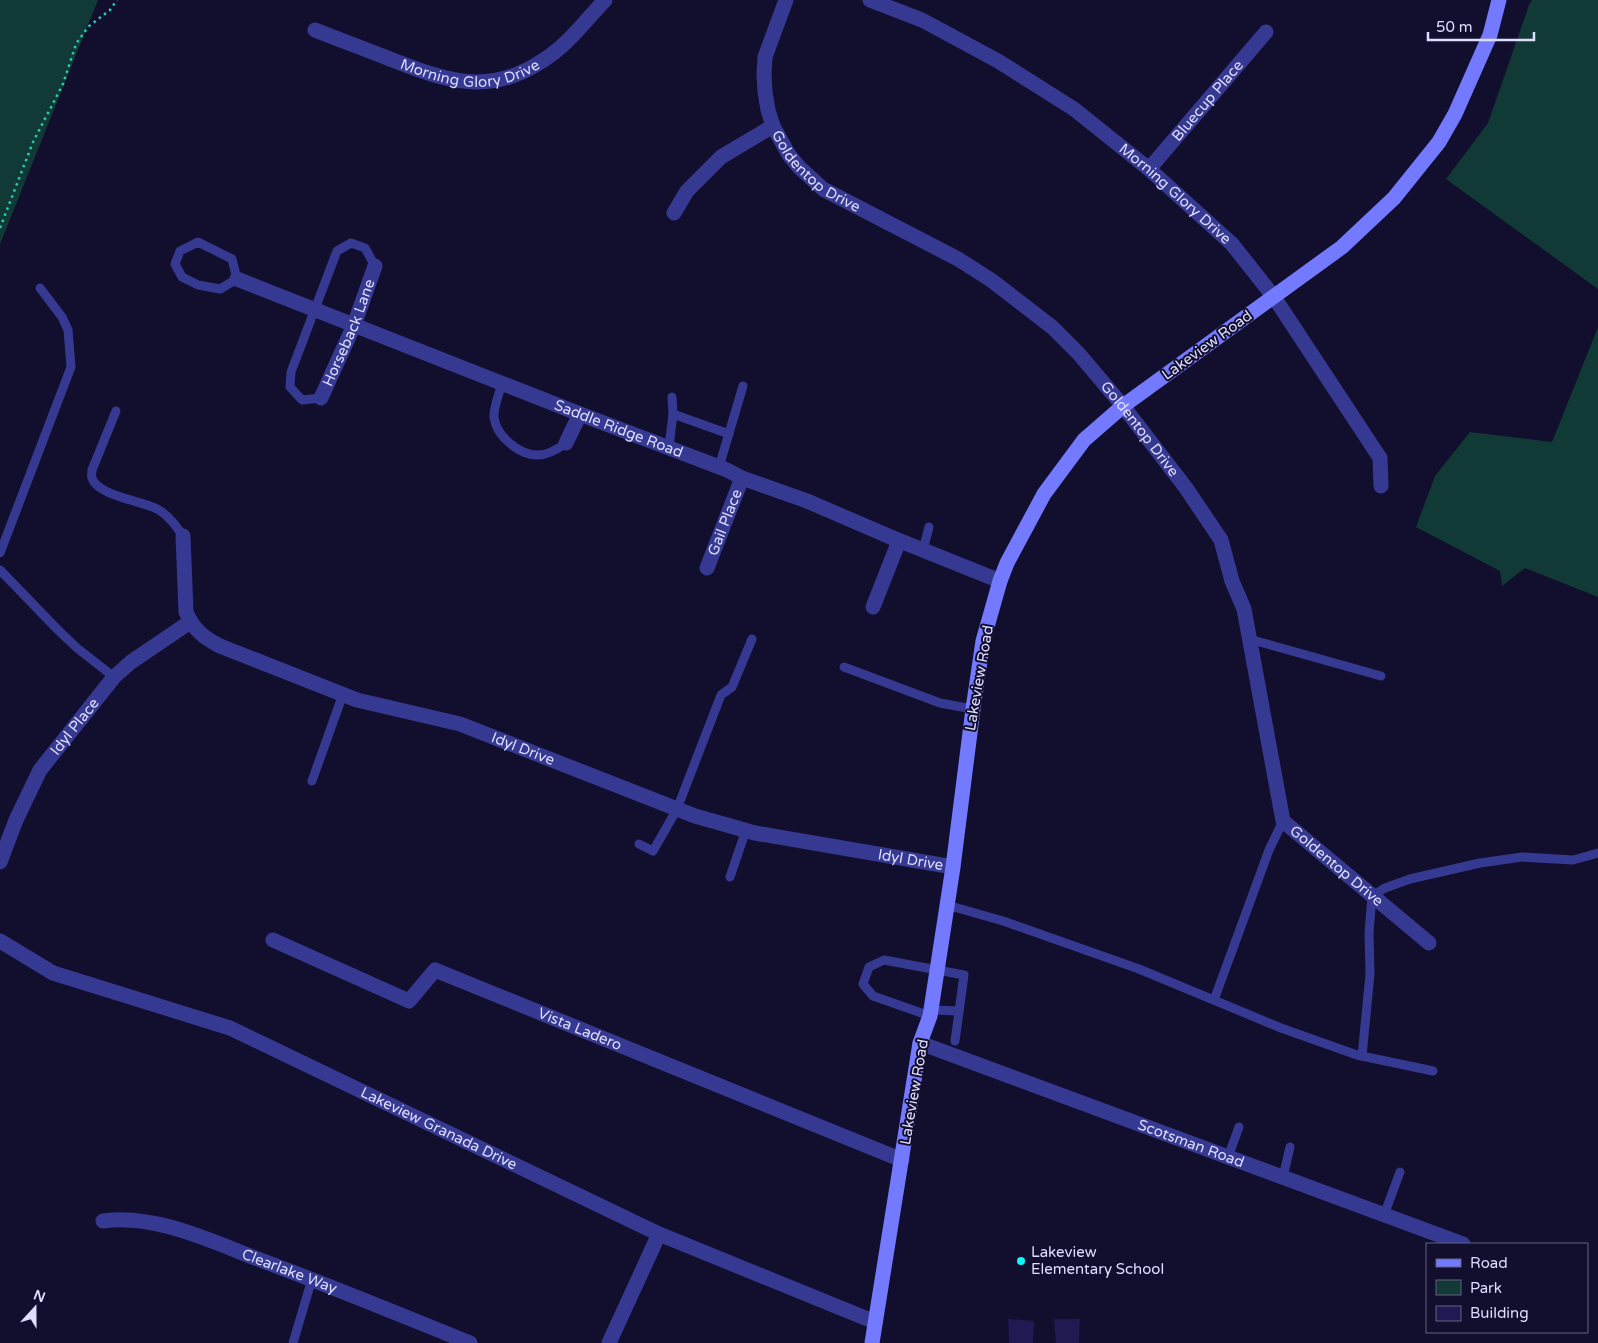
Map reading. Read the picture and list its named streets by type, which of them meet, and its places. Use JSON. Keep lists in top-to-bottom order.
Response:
{
  "streets": {
    "street": [
      "Morning Glory Drive",
      "Bluecup Place",
      "Goldentop Drive",
      "Horseback Lane",
      "Lakeview Road",
      "Saddle Ridge Road",
      "Gail Place",
      "Idyl Place",
      "Idyl Drive",
      "Vista Ladero",
      "Lakeview Granada Drive",
      "Scotsman Road",
      "Clearlake Way"
    ]
  },
  "crossings": [
    ["Morning Glory Drive", "Bluecup Place"],
    ["Morning Glory Drive", "Lakeview Road"],
    ["Goldentop Drive", "Lakeview Road"],
    ["Horseback Lane", "Saddle Ridge Road"],
    ["Lakeview Road", "Saddle Ridge Road"],
    ["Lakeview Road", "Idyl Drive"],
    ["Lakeview Road", "Vista Ladero"],
    ["Lakeview Road", "Lakeview Granada Drive"],
    ["Lakeview Road", "Scotsman Road"],
    ["Saddle Ridge Road", "Gail Place"],
    ["Idyl Place", "Idyl Drive"]
  ],
  "places": ["Lakeview Elementary School"],
  "legend": ["Road", "Park", "Building"],
  "scale_bar": "50 m",
  "north": "top"
}
